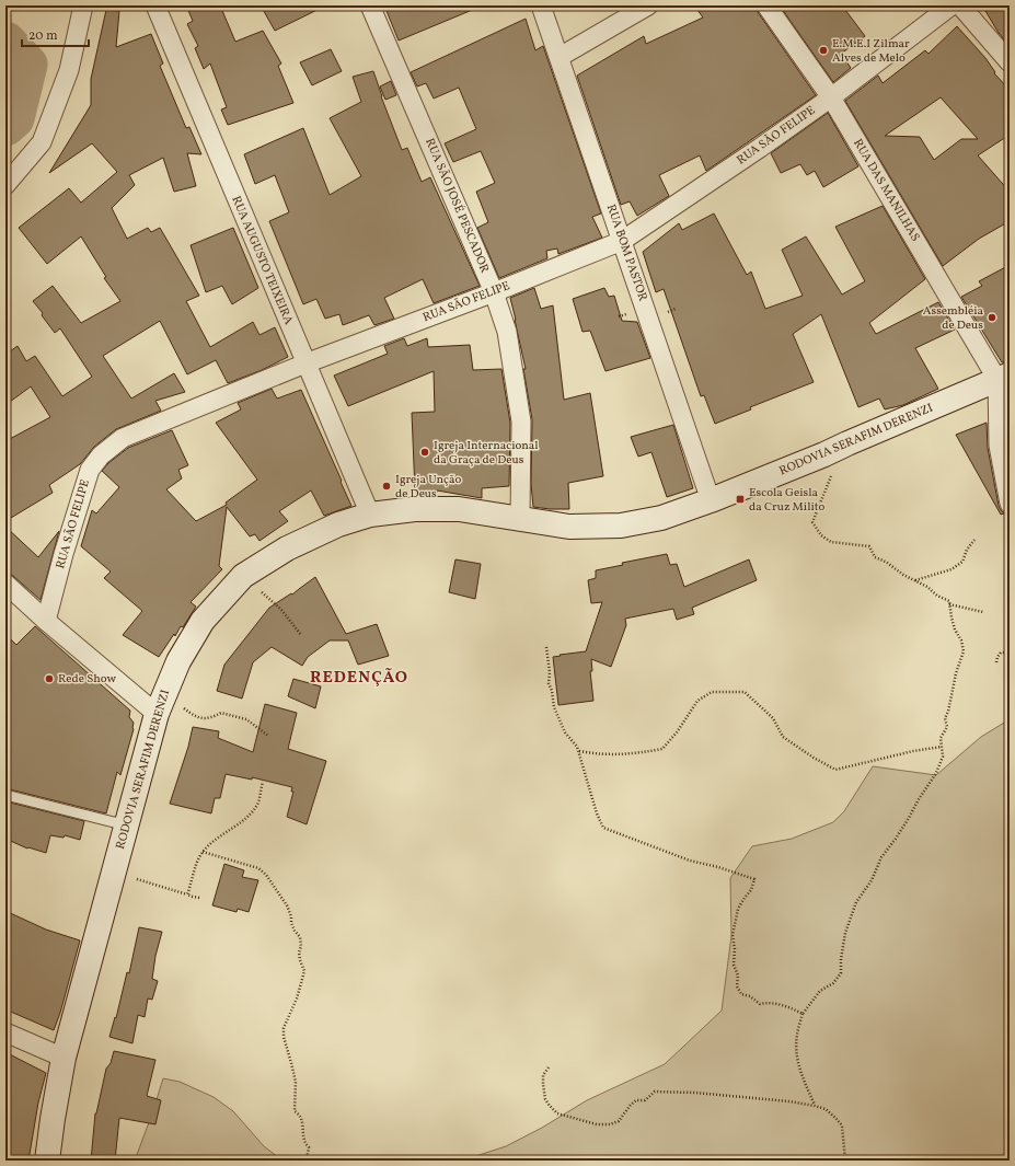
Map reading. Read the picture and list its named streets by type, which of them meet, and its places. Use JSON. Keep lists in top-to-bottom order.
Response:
{
  "streets": {
    "main road": ["RODOVIA SERAFIM DERENZI"],
    "street": [
      "RUA SÃO FELIPE",
      "RUA DAS MANILHAS",
      "RUA SÃO JOSÉ PESCADOR",
      "RUA BOM PASTOR",
      "RUA AUGUSTO TEIXEIRA"
    ]
  },
  "crossings": [
    ["RUA SÃO FELIPE", "RUA DAS MANILHAS"],
    ["RUA SÃO FELIPE", "RUA SÃO JOSÉ PESCADOR"],
    ["RUA SÃO FELIPE", "RUA BOM PASTOR"],
    ["RUA SÃO FELIPE", "RUA AUGUSTO TEIXEIRA"],
    ["RUA DAS MANILHAS", "RODOVIA SERAFIM DERENZI"],
    ["RUA SÃO JOSÉ PESCADOR", "RODOVIA SERAFIM DERENZI"],
    ["RUA BOM PASTOR", "RODOVIA SERAFIM DERENZI"],
    ["RUA AUGUSTO TEIXEIRA", "RODOVIA SERAFIM DERENZI"]
  ],
  "districts": ["REDENÇÃO"],
  "places": {
    "other": [
      "E.M.E.I Zilmar Alves de Melo",
      "Assembléia de Deus",
      "Igreja Internacional da Graça de Deus",
      "Igreja Unção de Deus",
      "Rede Show"
    ],
    "transit": ["Escola Geisla da Cruz Milito"]
  },
  "scale_bar": "20 m"
}
